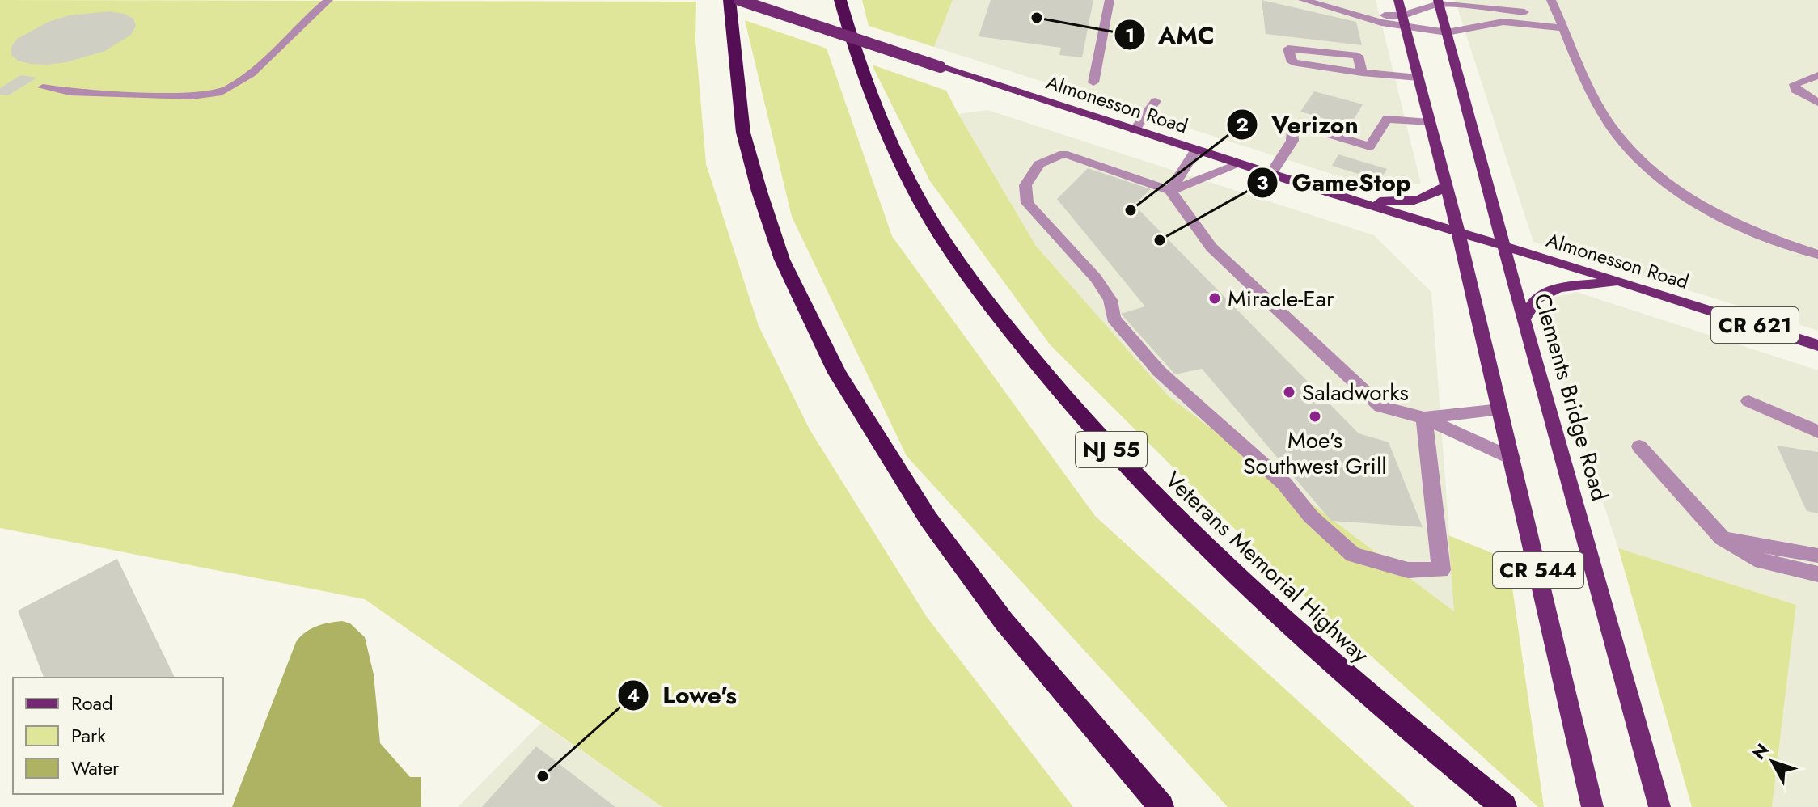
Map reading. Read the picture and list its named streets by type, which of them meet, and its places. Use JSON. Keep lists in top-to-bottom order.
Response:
{
  "streets": {
    "highway": ["NJ 55", "Veterans Memorial Highway"],
    "main road": [
      "Almonesson Road",
      "CR 621",
      "Clements Bridge Road",
      "CR 544"
    ]
  },
  "crossings": [
    ["Almonesson Road", "Clements Bridge Road"],
    ["Almonesson Road", "CR 544"]
  ],
  "places": [
    "AMC",
    "Verizon",
    "GameStop",
    "Miracle-Ear",
    "Saladworks",
    "Moe's Southwest Grill",
    "Lowe's"
  ],
  "legend": ["Road", "Park", "Water"],
  "north": "top left"
}
